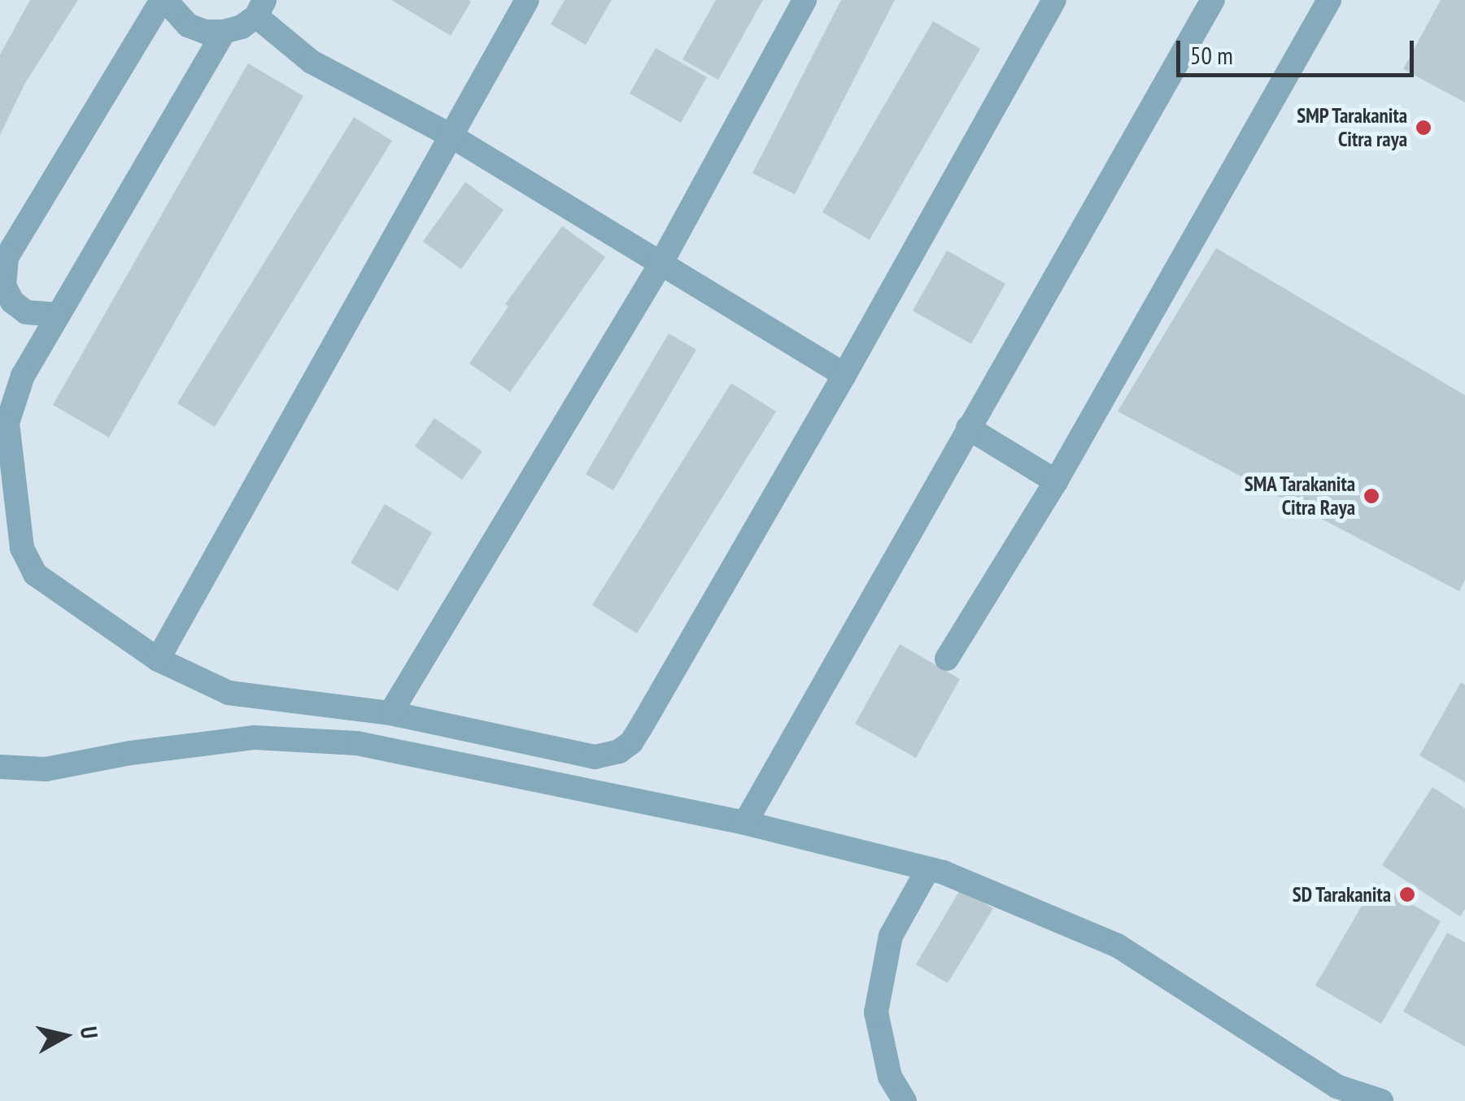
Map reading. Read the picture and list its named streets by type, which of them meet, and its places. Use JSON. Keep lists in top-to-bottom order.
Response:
{
  "places": ["SMP Tarakanita Citra raya", "SMA Tarakanita Citra Raya", "SD Tarakanita"],
  "scale_bar": "50 m",
  "north": "right"
}
